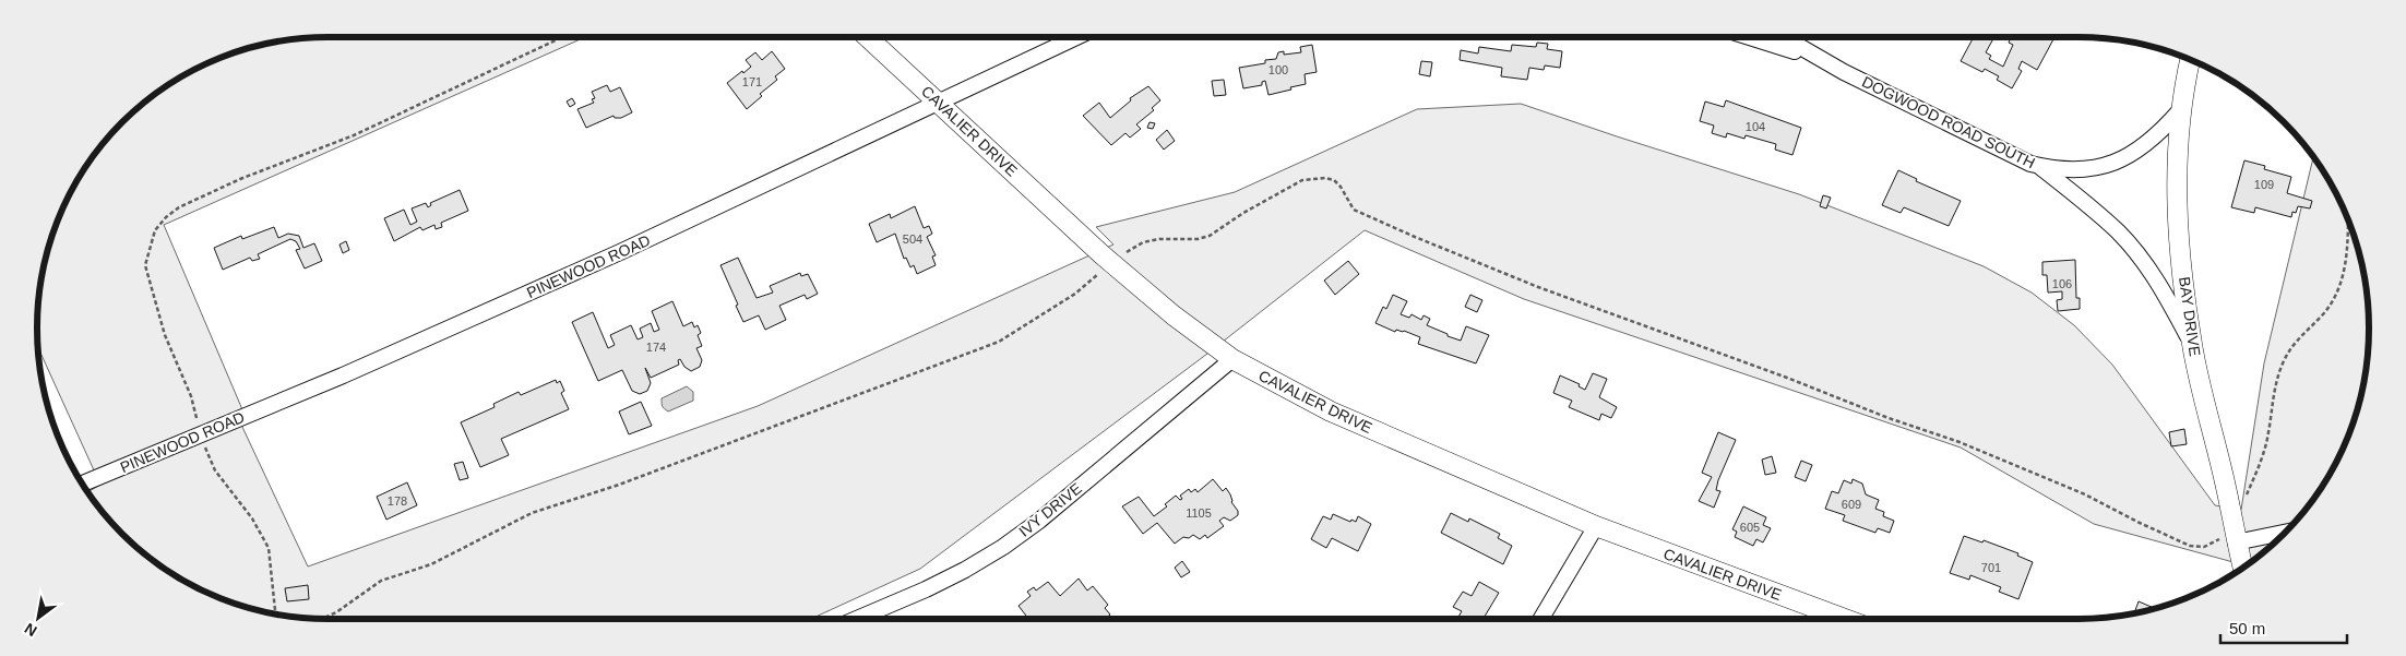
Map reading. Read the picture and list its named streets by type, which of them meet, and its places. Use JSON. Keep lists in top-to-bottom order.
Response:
{
  "streets": {
    "street": [
      "DOGWOOD ROAD SOUTH",
      "CAVALIER DRIVE",
      "PINEWOOD ROAD",
      "BAY DRIVE",
      "IVY DRIVE"
    ]
  },
  "crossings": [
    ["DOGWOOD ROAD SOUTH", "BAY DRIVE"],
    ["CAVALIER DRIVE", "PINEWOOD ROAD"],
    ["CAVALIER DRIVE", "IVY DRIVE"]
  ],
  "house_numbers": [
    "100",
    "171",
    "104",
    "109",
    "504",
    "106",
    "174",
    "178",
    "609",
    "1105",
    "605",
    "701"
  ],
  "scale_bar": "50 m",
  "north": "bottom left"
}
